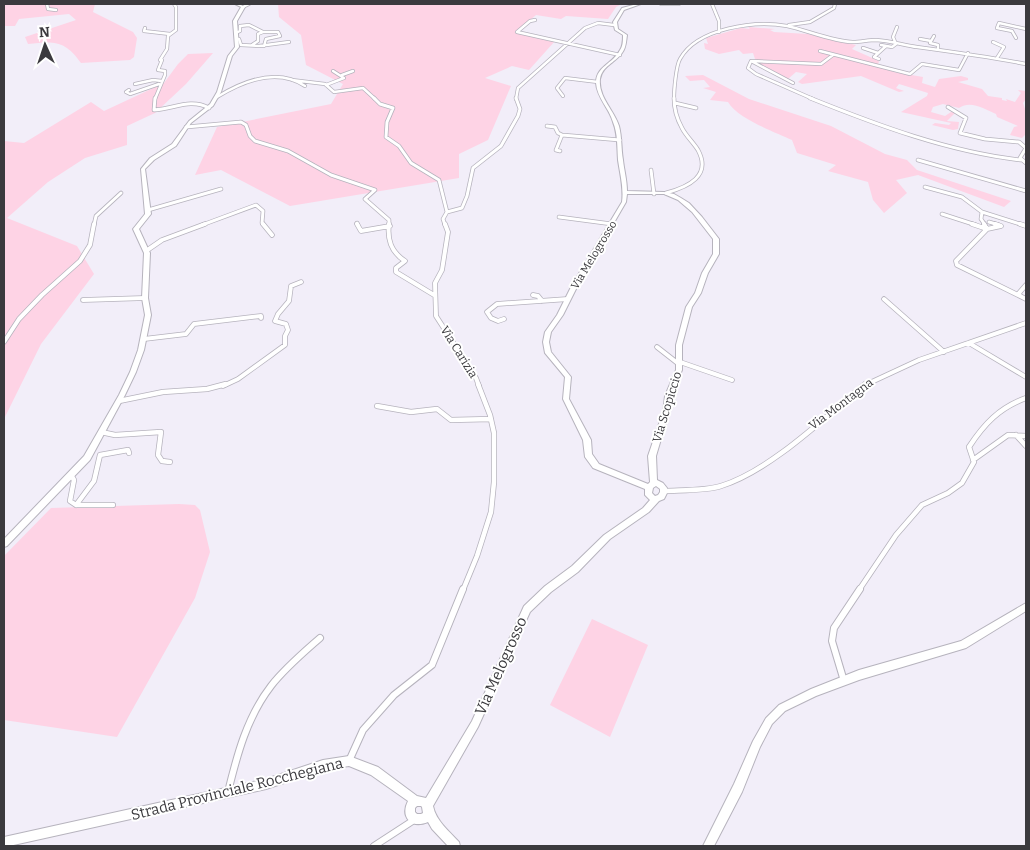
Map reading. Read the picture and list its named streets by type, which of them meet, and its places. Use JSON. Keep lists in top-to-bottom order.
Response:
{
  "streets": {
    "street": [
      "Via Melogrosso",
      "Via Carizia",
      "Via Montagna",
      "Via Scopiccio",
      "Strada Provinciale Rocchegiana"
    ]
  },
  "crossings": [
    ["Via Melogrosso", "Via Montagna"],
    ["Via Melogrosso", "Via Scopiccio"],
    ["Via Melogrosso", "Strada Provinciale Rocchegiana"],
    ["Via Carizia", "Strada Provinciale Rocchegiana"],
    ["Via Montagna", "Via Scopiccio"]
  ],
  "north": "top"
}
